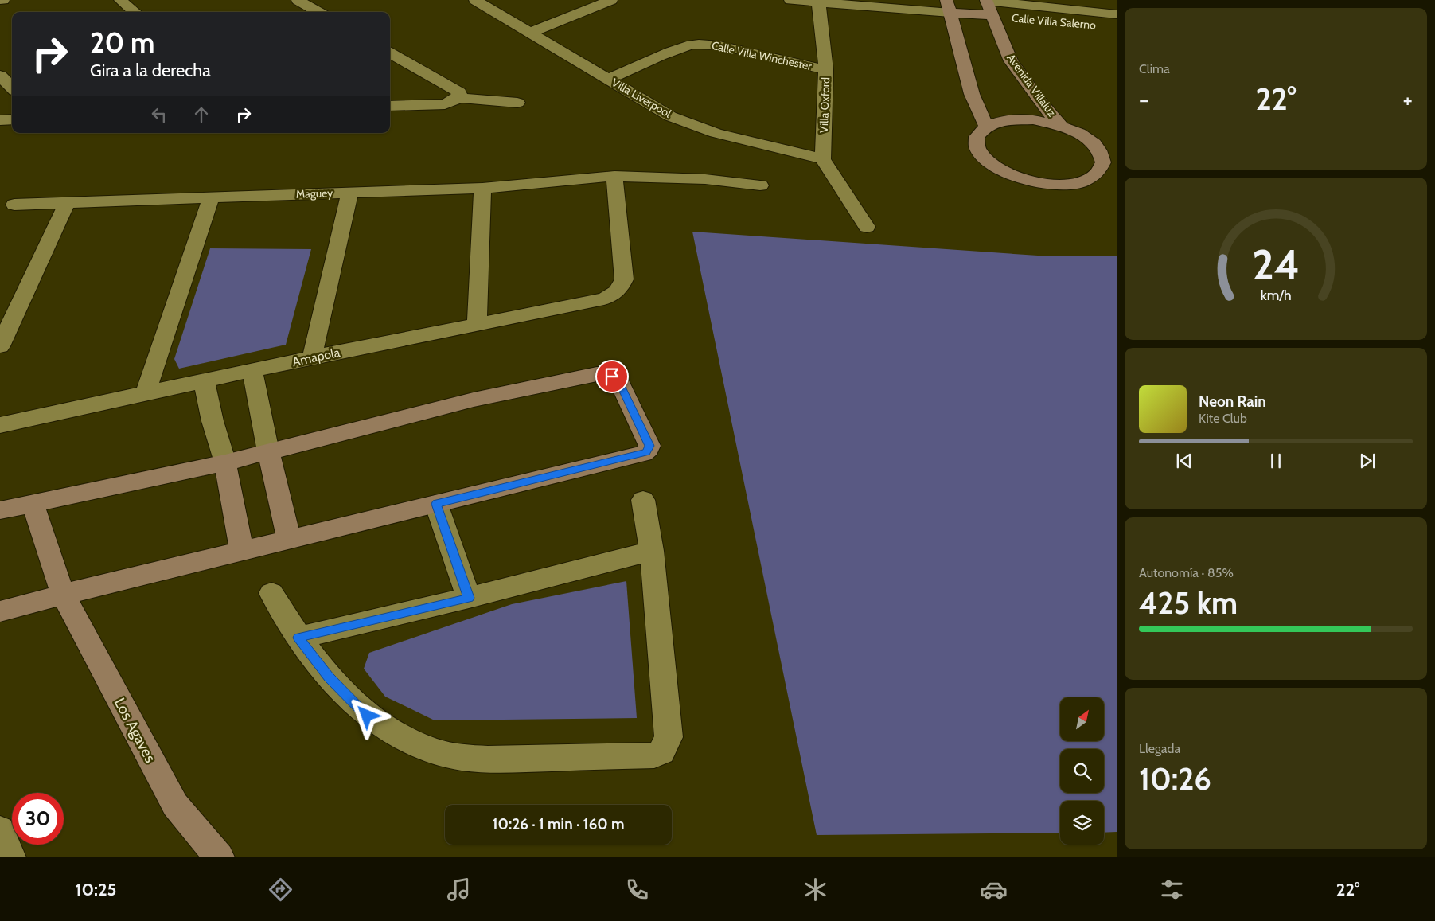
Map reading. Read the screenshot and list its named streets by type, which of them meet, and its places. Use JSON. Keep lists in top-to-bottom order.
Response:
{
  "streets": {
    "street": [
      "Calle Villa Salerno",
      "Calle Villa Winchester",
      "Avenida Villaluz",
      "Villa Liverpool",
      "Villa Oxford",
      "Maguey",
      "Amapola",
      "Los Agaves"
    ]
  },
  "crossings": [
    ["Calle Villa Salerno", "Avenida Villaluz"],
    ["Calle Villa Winchester", "Villa Liverpool"],
    ["Calle Villa Winchester", "Villa Oxford"],
    ["Villa Liverpool", "Villa Oxford"],
    ["Maguey", "Amapola"]
  ],
  "north": "top right",
  "page": {
    "tile": [
      "Clima",
      ["Autonomía · 85%", "425 km"],
      ["Llegada", "10:26"]
    ],
    "turn": ["20 m", "Gira a la derecha"],
    "heat": ["−", "22°", "+"],
    "song": ["Neon Rain", "Kite Club"],
    "limit": "30",
    "trip": "10:26 · 1 min · 160 m",
    "tabs": ["10:25", "22°"],
    "gauge": ["24", "km/h"]
  }
}
